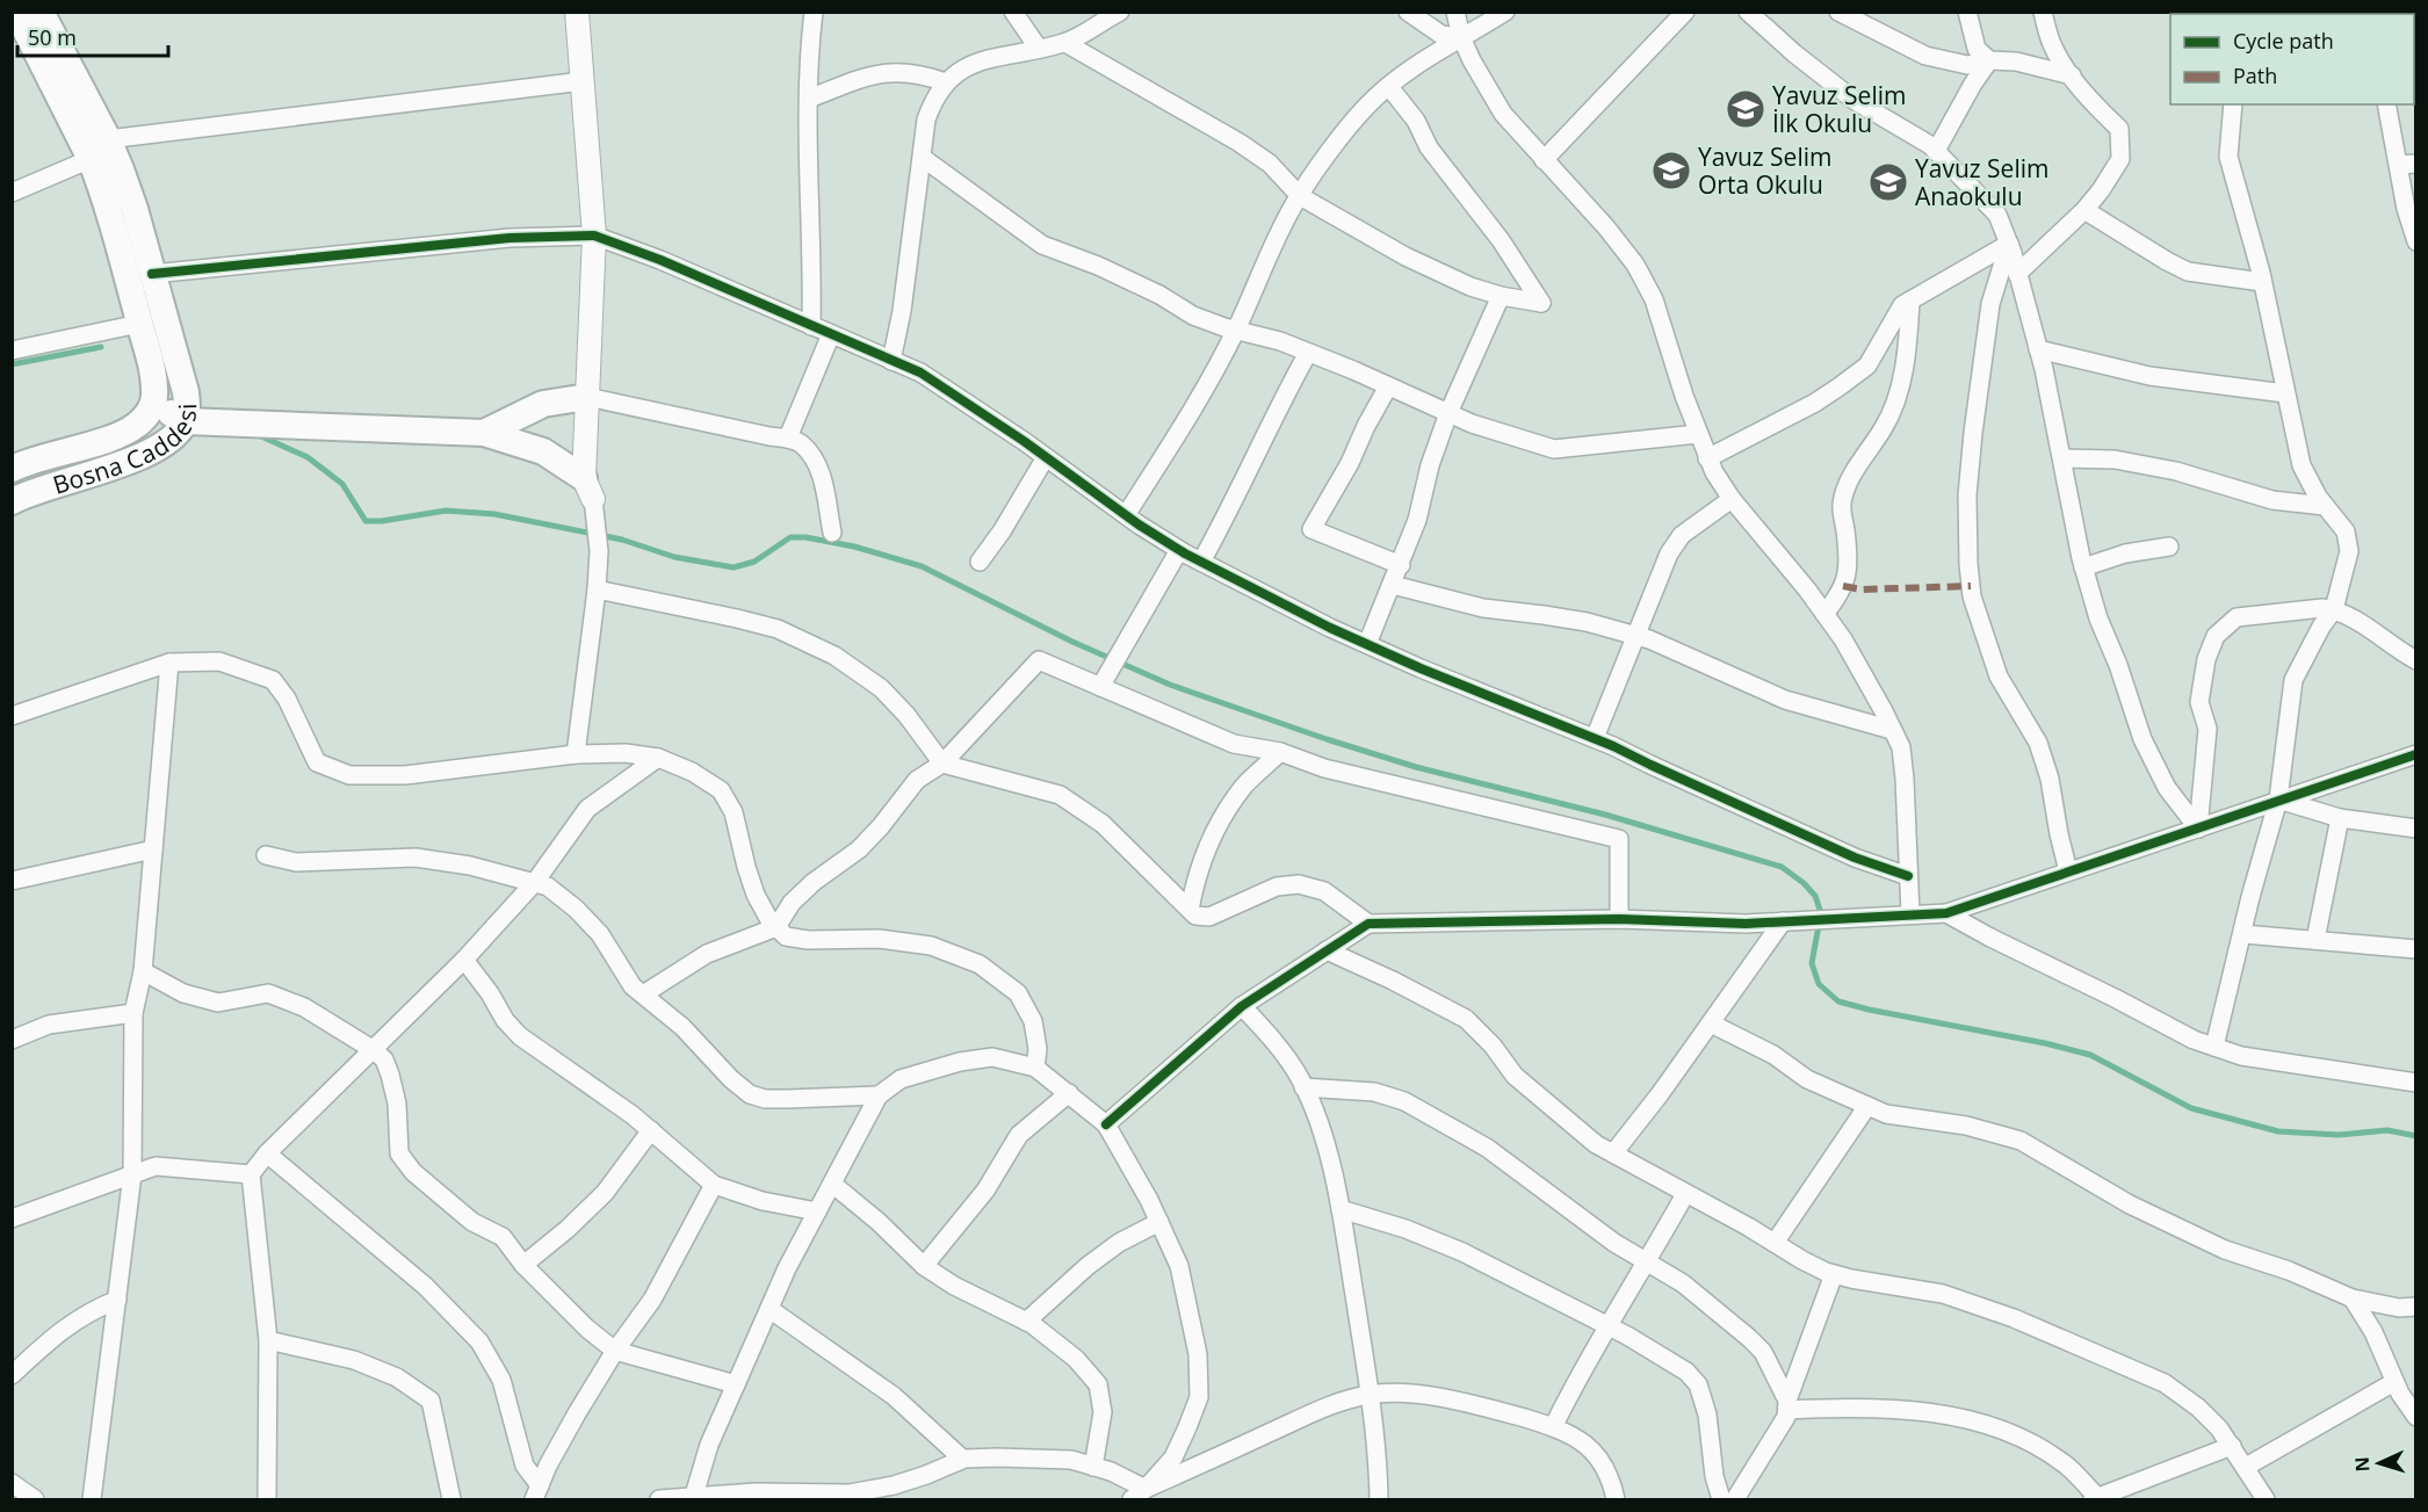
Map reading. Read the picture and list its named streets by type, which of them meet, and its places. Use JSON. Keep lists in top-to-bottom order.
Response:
{
  "streets": {
    "main road": ["Bosna Caddesi"]
  },
  "places": {
    "school or university": ["Yavuz Selim İlk Okulu", "Yavuz Selim Orta Okulu", "Yavuz Selim Anaokulu"]
  },
  "legend": ["Cycle path", "Path"],
  "scale_bar": "50 m",
  "north": "left"
}
